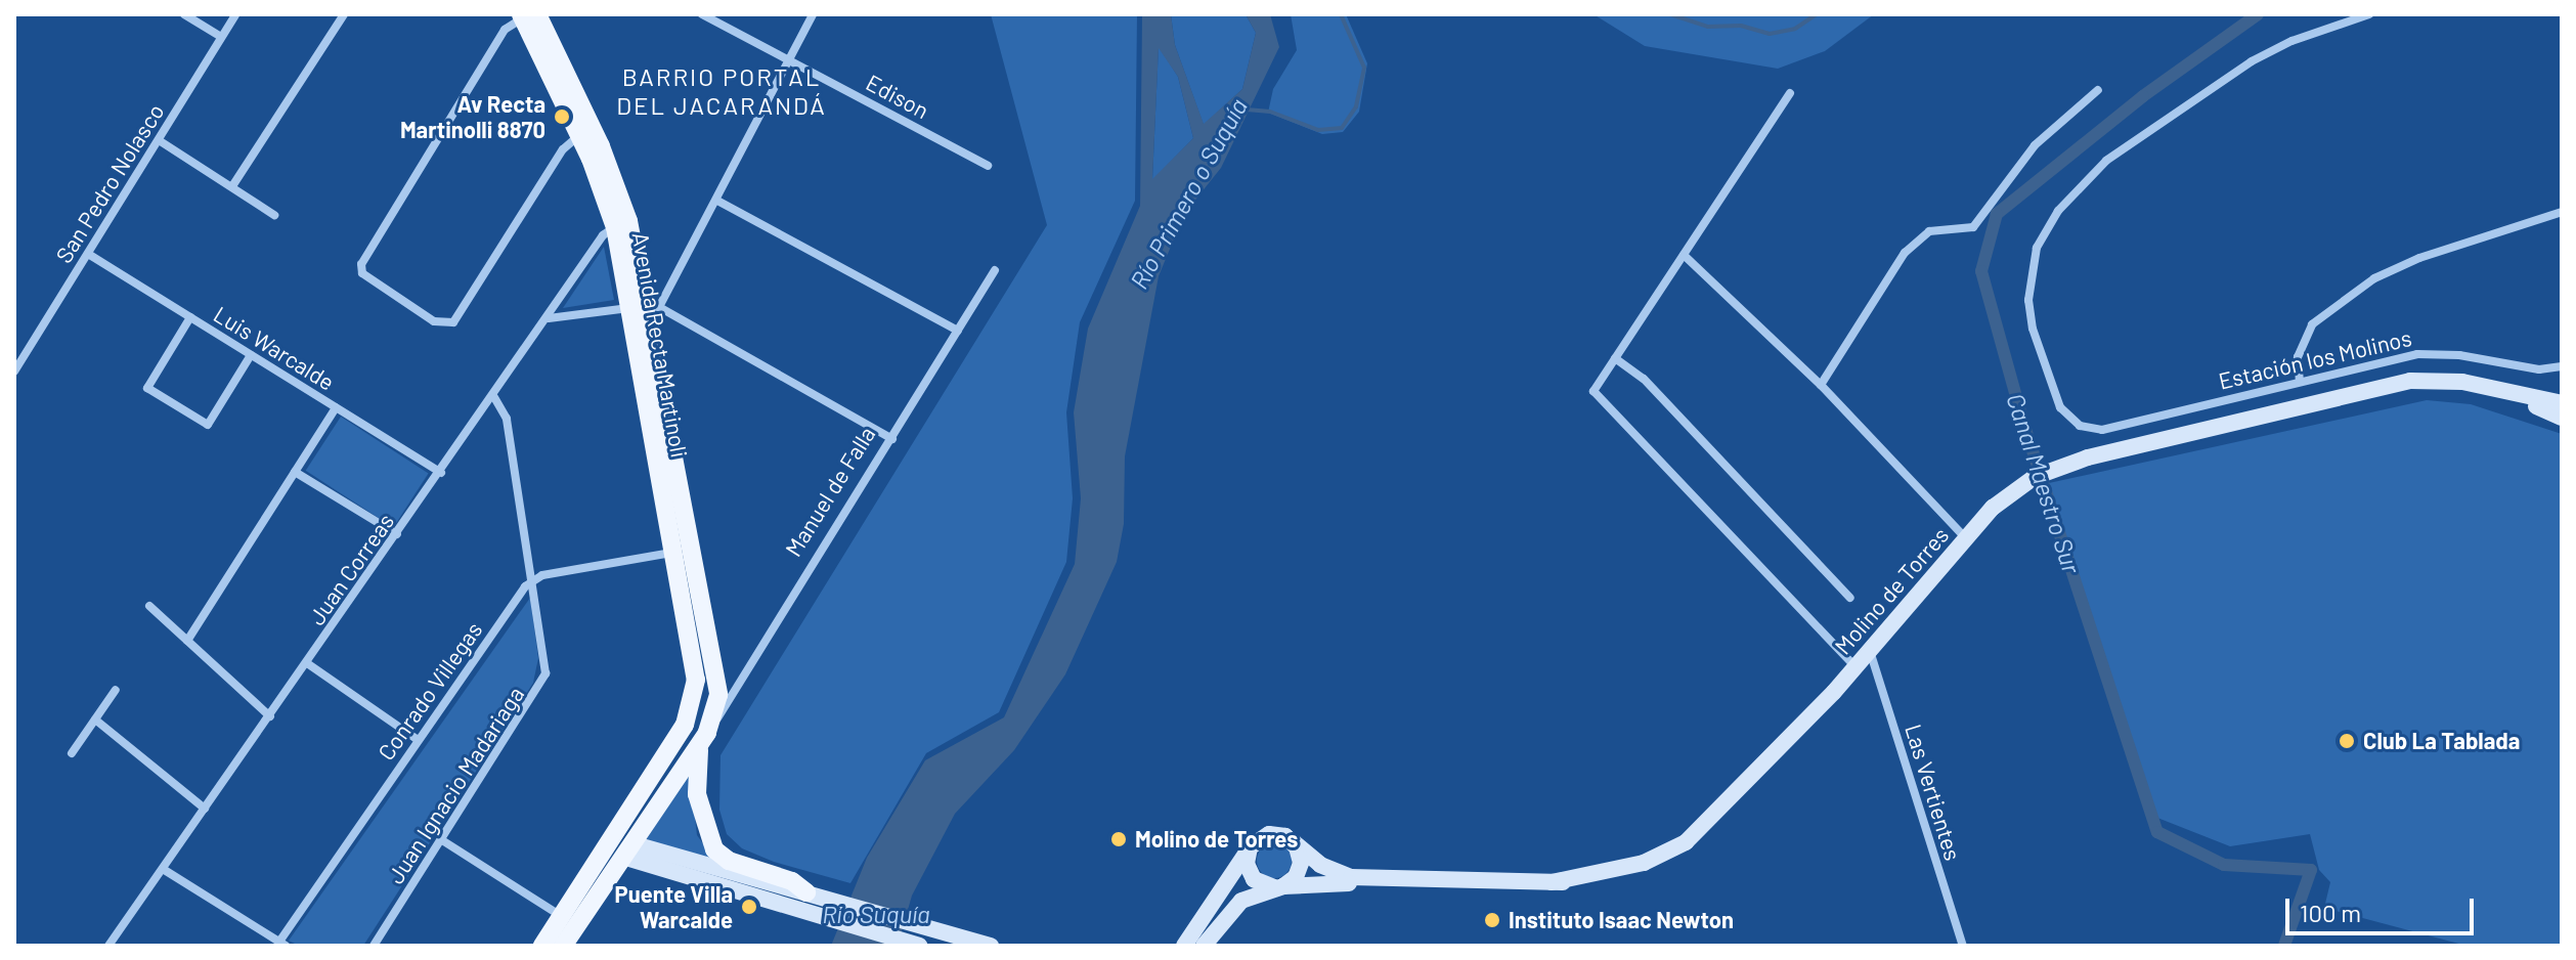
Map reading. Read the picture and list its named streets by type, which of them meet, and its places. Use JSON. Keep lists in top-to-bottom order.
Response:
{
  "streets": {
    "main road": ["Avenida Recta Martinoli", "Manuel de Falla", "Molino de Torres"],
    "street": [
      "Edison",
      "San Pedro Nolasco",
      "Luis Warcalde",
      "Estación los Molinos",
      "Juan Correas",
      "Conrado Villegas",
      "Juan Ignacio Madariaga",
      "Las Vertientes"
    ]
  },
  "crossings": [
    ["San Pedro Nolasco", "Luis Warcalde"],
    ["Avenida Recta Martinoli", "Manuel de Falla"],
    ["Avenida Recta Martinoli", "Juan Correas"],
    ["Luis Warcalde", "Juan Correas"],
    ["Juan Correas", "Juan Ignacio Madariaga"],
    ["Molino de Torres", "Las Vertientes"],
    ["Conrado Villegas", "Juan Ignacio Madariaga"]
  ],
  "districts": ["BARRIO PORTAL DEL JACARANDÁ"],
  "water": ["Río Primero o Suquía", "Canal Maestro Sur", "Río Suquía"],
  "places": [
    "Av Recta Martinolli 8870",
    "Club La Tablada",
    "Molino de Torres",
    "Puente Villa Warcalde",
    "Instituto Isaac Newton"
  ],
  "scale_bar": "100 m"
}
